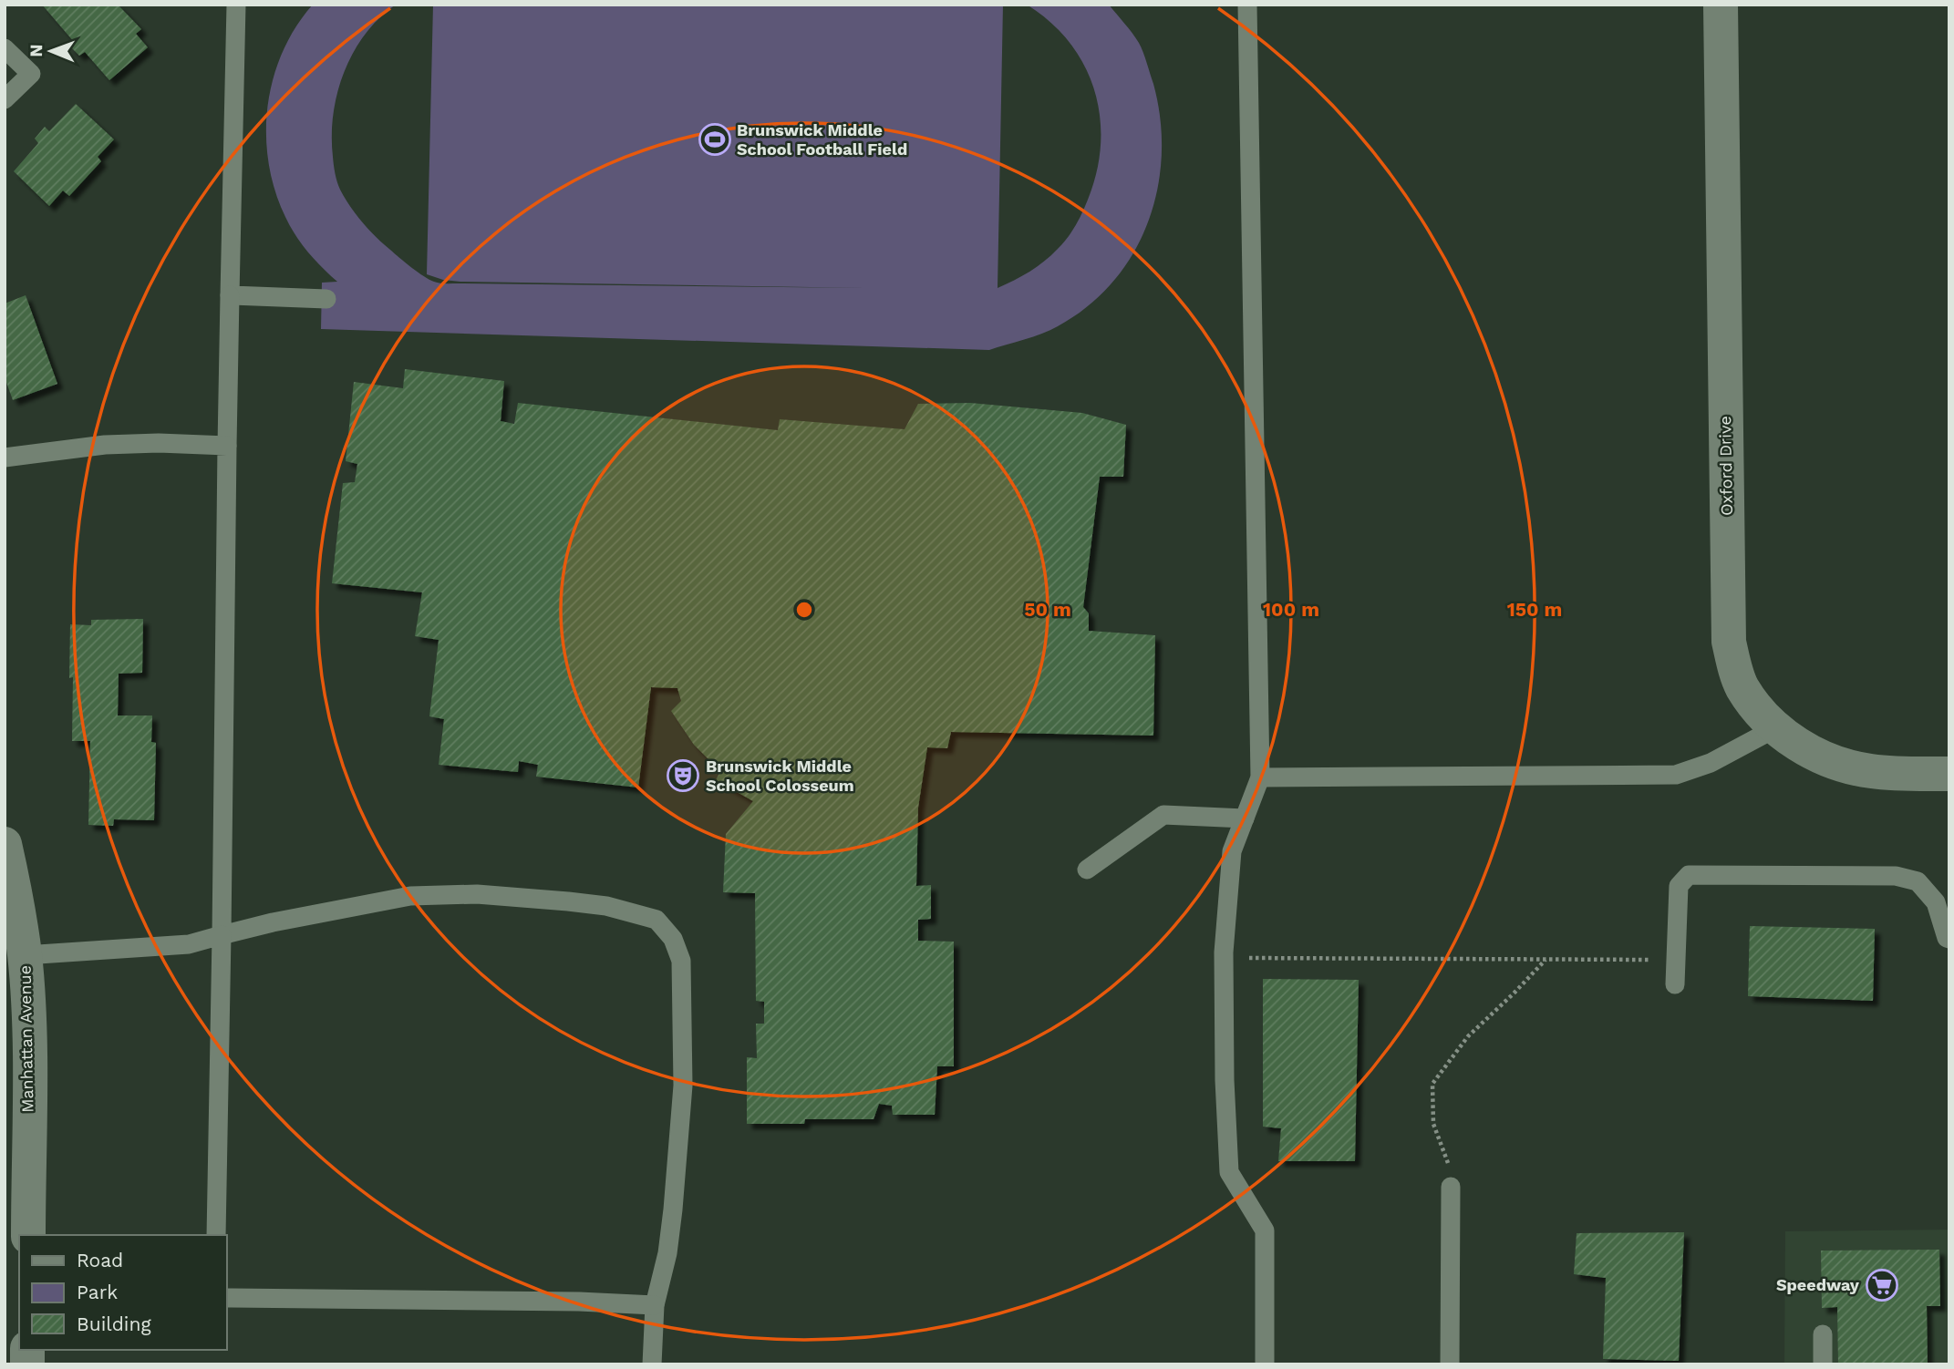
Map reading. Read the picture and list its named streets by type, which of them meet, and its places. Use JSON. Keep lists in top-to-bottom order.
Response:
{
  "streets": {
    "street": ["Oxford Drive", "Manhattan Avenue"]
  },
  "places": {
    "sports": ["Brunswick Middle School Football Field"],
    "theatre": ["Brunswick Middle School Colosseum"],
    "supermarket": ["Speedway"]
  },
  "legend": ["Road", "Park", "Building"],
  "north": "left",
  "rings": ["50 m", "100 m", "150 m"]
}
